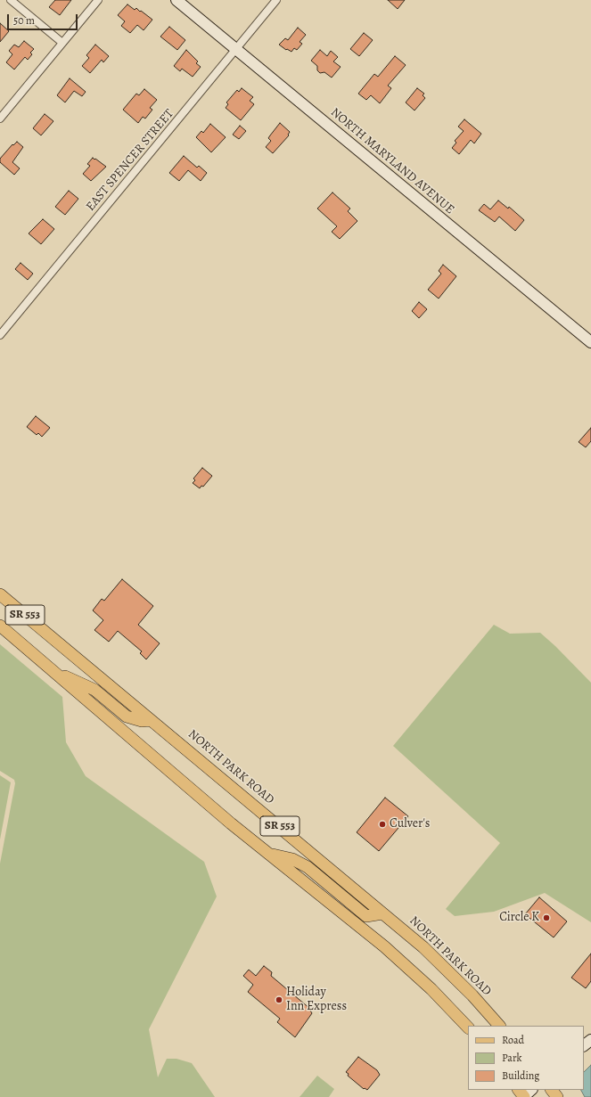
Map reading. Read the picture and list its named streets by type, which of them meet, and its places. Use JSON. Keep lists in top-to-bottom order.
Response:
{
  "streets": {
    "main road": ["SR 553", "NORTH PARK ROAD"],
    "street": ["EAST SPENCER STREET", "NORTH MARYLAND AVENUE"]
  },
  "crossings": [
    ["EAST SPENCER STREET", "NORTH MARYLAND AVENUE"]
  ],
  "places": ["Culver's", "Circle K", "Holiday Inn Express"],
  "legend": ["Road", "Park", "Building"],
  "scale_bar": "50 m"
}
